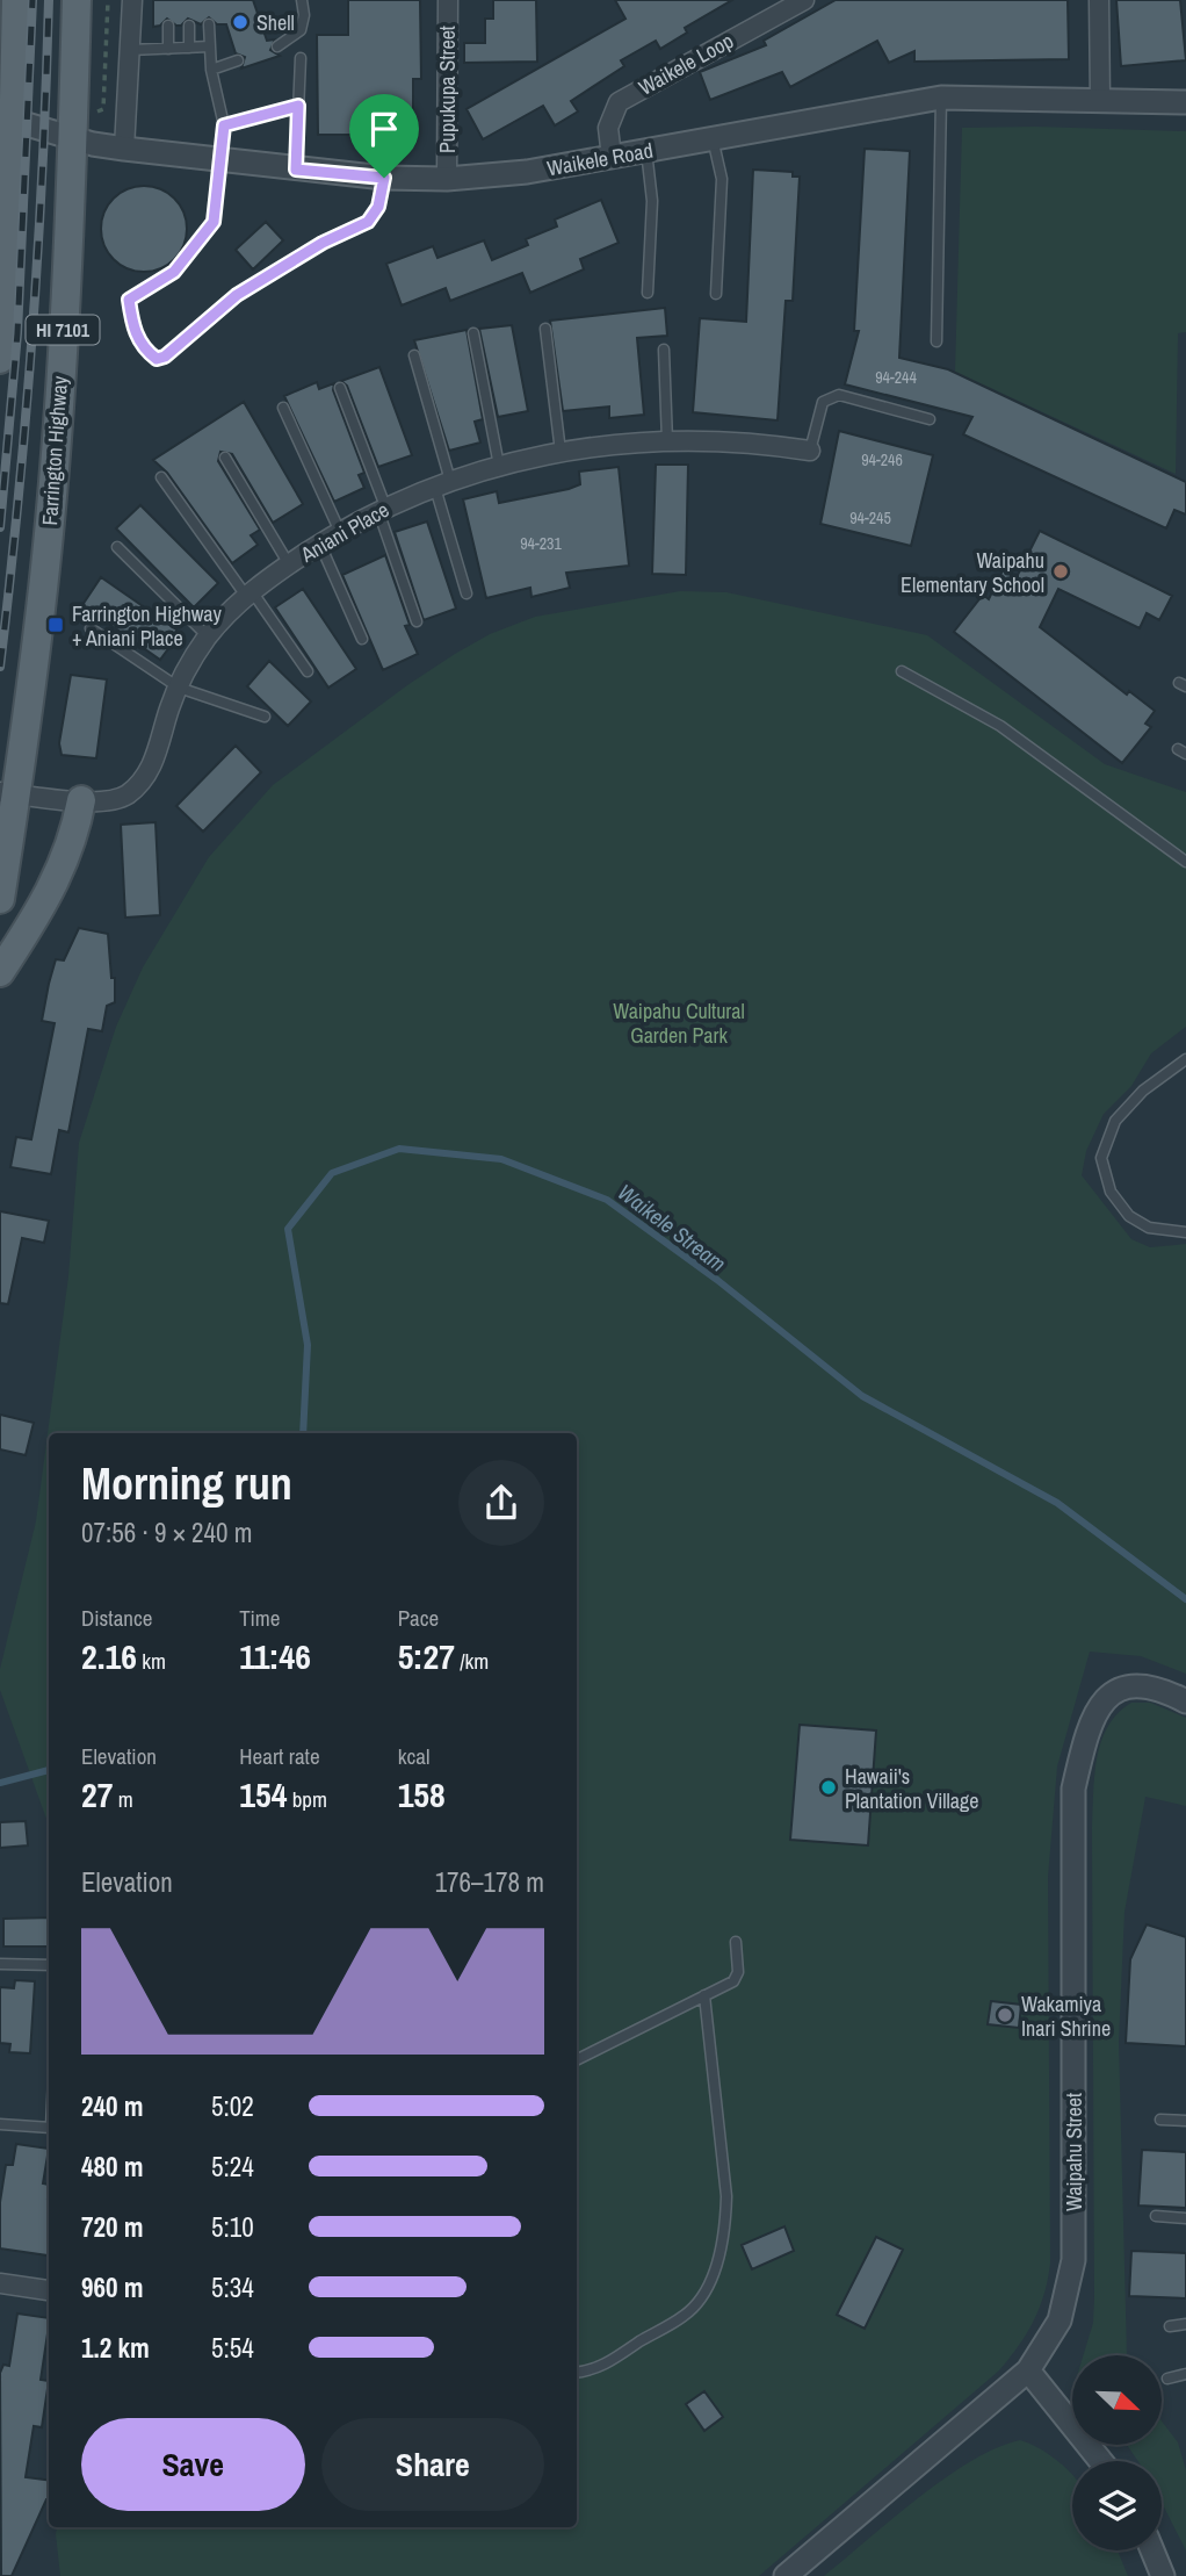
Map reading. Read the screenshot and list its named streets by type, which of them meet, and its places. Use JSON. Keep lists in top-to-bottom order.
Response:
{
  "streets": {
    "main road": ["HI 7101", "Farrington Highway"],
    "street": [
      "Waikele Loop",
      "Pupukupa Street",
      "Waikele Road",
      "Aniani Place",
      "Waipahu Street"
    ]
  },
  "crossings": [
    ["Waikele Loop", "Waikele Road"],
    ["Pupukupa Street", "Waikele Road"],
    ["Waikele Road", "HI 7101"],
    ["Waikele Road", "Farrington Highway"],
    ["Farrington Highway", "Aniani Place"]
  ],
  "water": ["Waikele Stream"],
  "parks": ["Waipahu Cultural Garden Park"],
  "places": {
    "other": [
      "Shell",
      "Waipahu Elementary School",
      "Hawaii's Plantation Village",
      "Wakamiya Inari Shrine"
    ],
    "transit": ["Farrington Highway + Aniani Place"]
  },
  "house_numbers": [
    "94-244",
    "94-246",
    "94-245",
    "94-231"
  ],
  "north": "bottom right",
  "page": {
    "heading": ["Morning run", "07:56 · 9 × 240 m"],
    "stats": [
      ["Distance", "2.16 km"],
      ["Time", "11:46"],
      ["Pace", "5:27 /km"],
      ["Elevation", "27 m"],
      ["Heart rate", "154 bpm"],
      ["kcal", "158"]
    ],
    "chart": ["Elevation", "176–178 m"],
    "list": [
      {
        "name": "240 m",
        "note": "5:02"
      },
      {
        "name": "480 m",
        "note": "5:24"
      },
      {
        "name": "720 m",
        "note": "5:10"
      },
      {
        "name": "960 m",
        "note": "5:34"
      },
      {
        "name": "1.2 km",
        "note": "5:54"
      }
    ],
    "buttons": ["Save", "Share"]
  }
}
